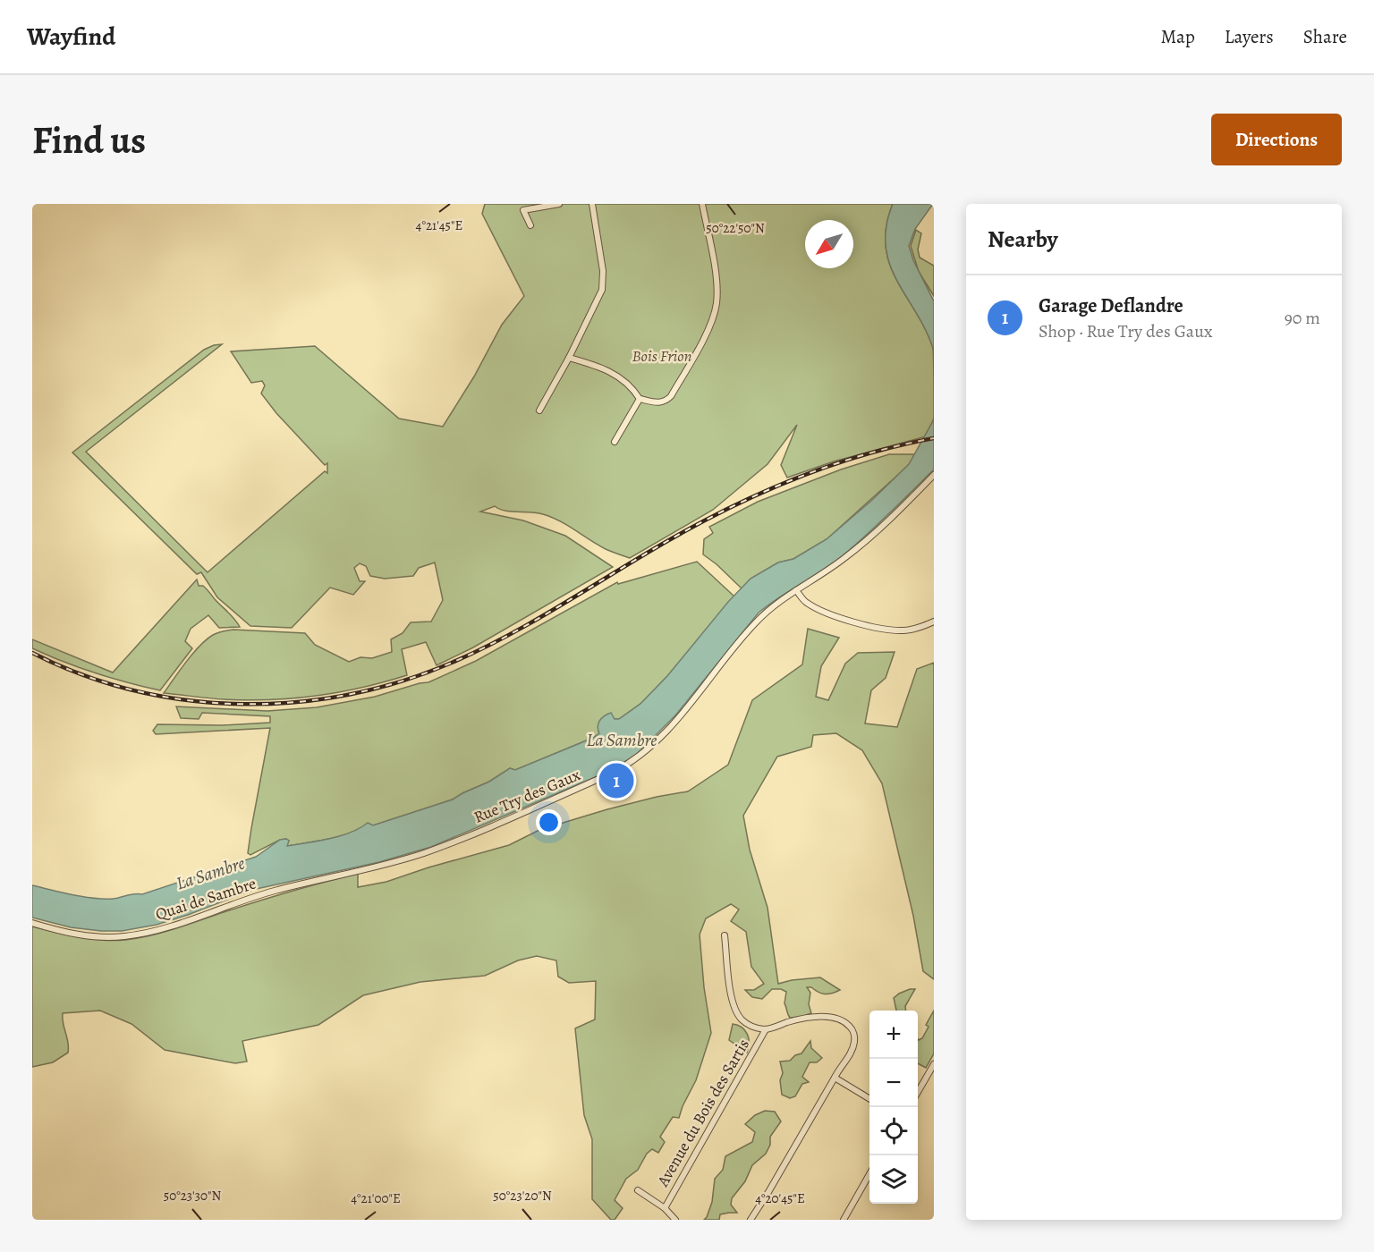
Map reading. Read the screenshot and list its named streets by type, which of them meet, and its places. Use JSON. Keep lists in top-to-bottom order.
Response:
{
  "streets": {
    "street": ["Rue Try des Gaux", "Quai de Sambre", "Avenue du Bois des Sartis"]
  },
  "crossings": [
    ["Rue Try des Gaux", "Quai de Sambre"]
  ],
  "water": ["La Sambre"],
  "parks": ["Bois Frion"],
  "north": "bottom left",
  "page": {
    "header": "Wayfind",
    "nav": ["Map", "Layers", "Share"],
    "buttons": "Directions",
    "title": "Find us",
    "heading": "Nearby",
    "list": [
      {
        "mark": "1",
        "name": "Garage Deflandre",
        "note": "Shop · Rue Try des Gaux",
        "value": "90 m"
      }
    ],
    "pins": "1",
    "map_buttons": ["+", "−"]
  },
  "coordinates": [
    "4°21'45\"E",
    "50°22'50\"N",
    "50°23'30\"N",
    "50°23'20\"N",
    "4°21'00\"E",
    "4°20'45\"E"
  ]
}
